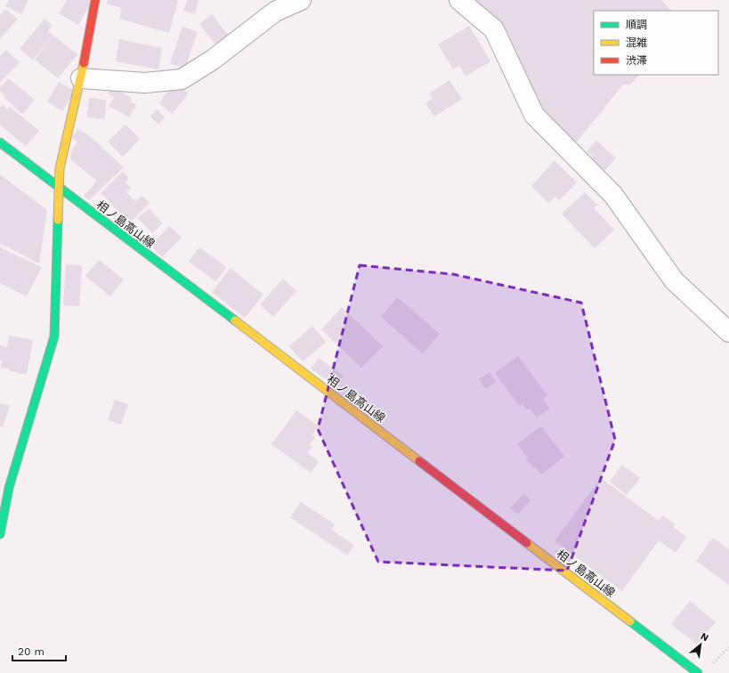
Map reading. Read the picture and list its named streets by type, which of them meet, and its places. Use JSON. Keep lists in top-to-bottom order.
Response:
{
  "streets": {
    "main road": ["相ノ島高山線"]
  },
  "legend": ["順調", "混雑", "渋滞"],
  "scale_bar": "20 m",
  "north": "top right"
}
